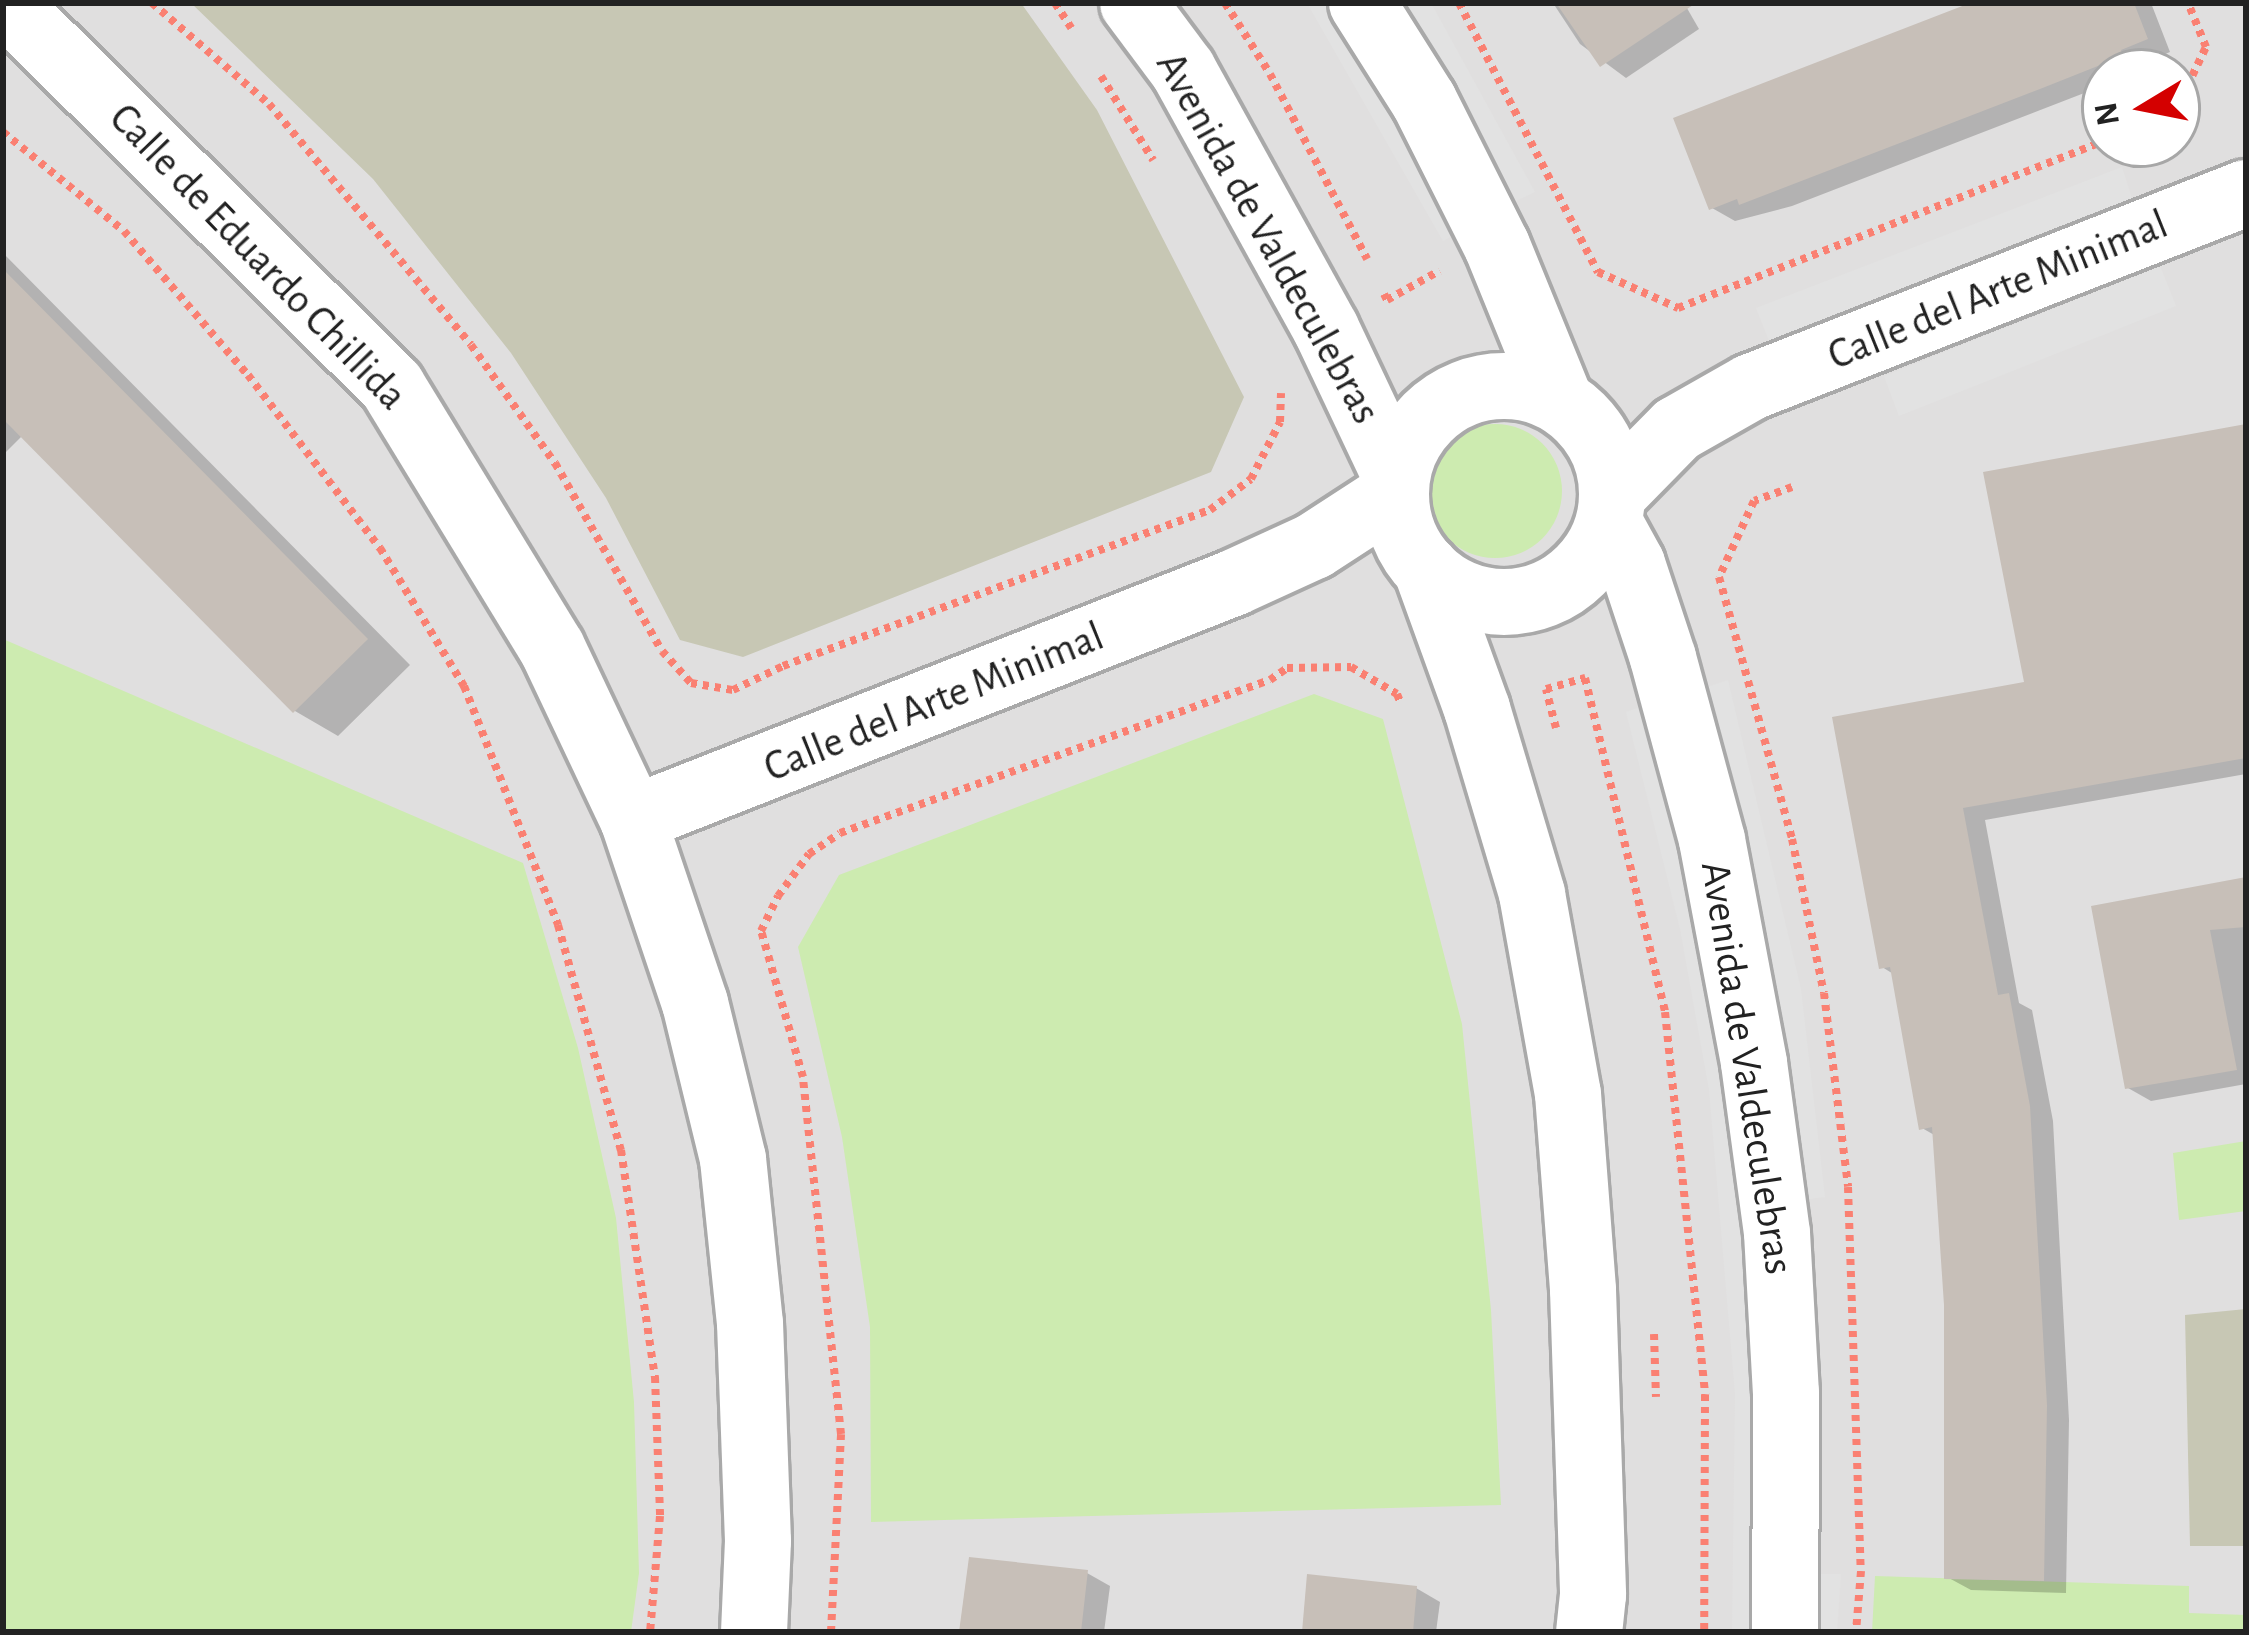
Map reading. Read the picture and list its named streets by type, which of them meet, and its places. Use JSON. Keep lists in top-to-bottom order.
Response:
{
  "streets": {
    "street": ["Avenida de Valdeculebras", "Calle de Eduardo Chillida", "Calle del Arte Minimal"]
  },
  "crossings": [
    ["Avenida de Valdeculebras", "Calle del Arte Minimal"],
    ["Calle de Eduardo Chillida", "Calle del Arte Minimal"]
  ],
  "north": "left"
}
